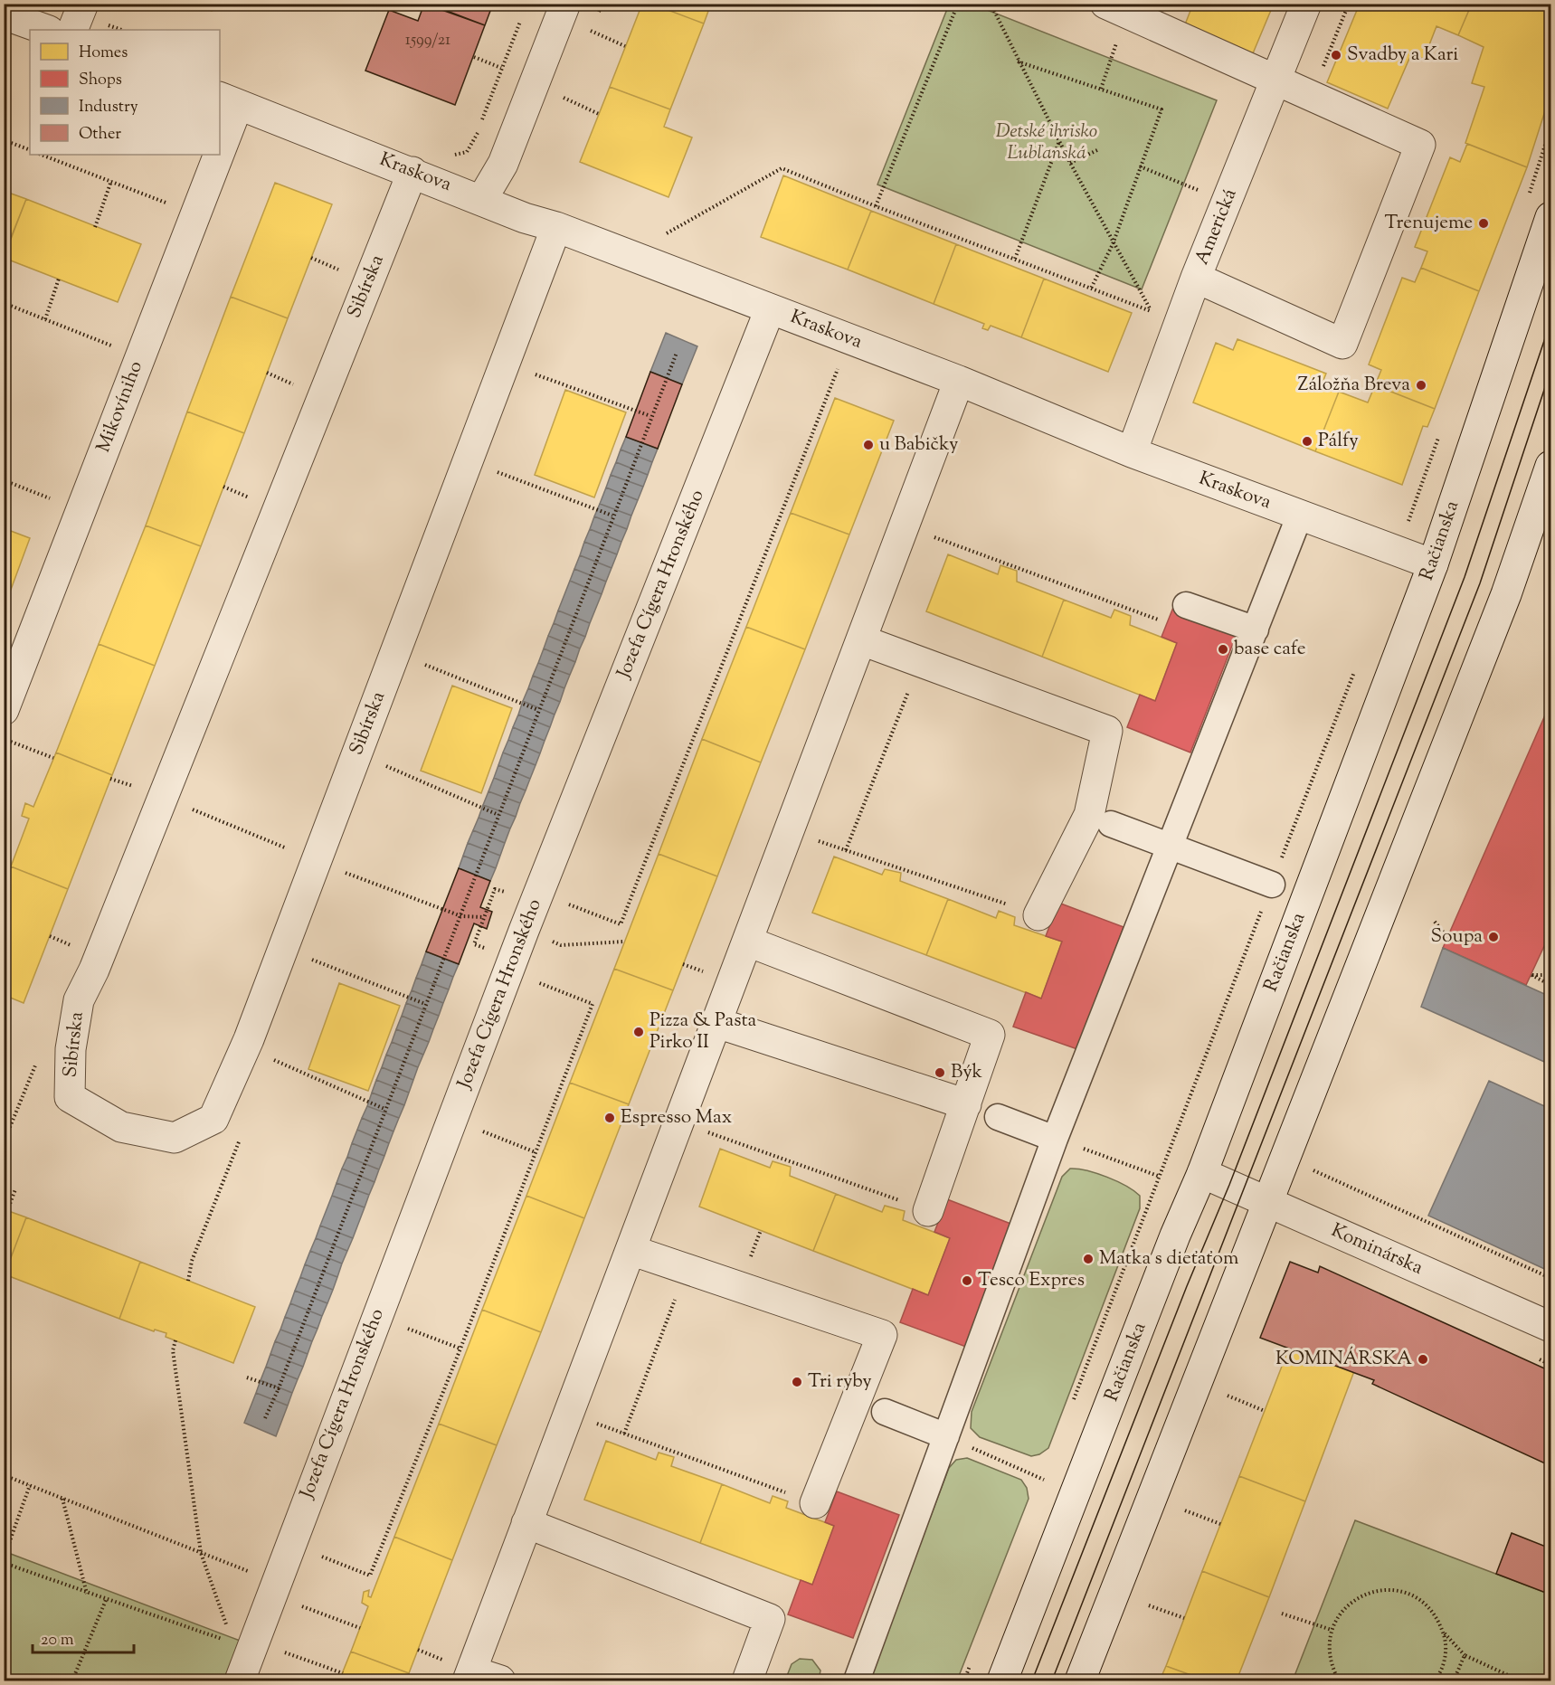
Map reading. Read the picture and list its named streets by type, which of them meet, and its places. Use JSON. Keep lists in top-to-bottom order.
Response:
{
  "streets": {
    "street": [
      "Kraskova",
      "Americká",
      "Sibírska",
      "Mikovíniho",
      "Račianska",
      "Jozefa Cígera Hronského",
      "Kominárska"
    ]
  },
  "crossings": [
    ["Kraskova", "Americká"],
    ["Kraskova", "Sibírska"],
    ["Kraskova", "Mikovíniho"],
    ["Kraskova", "Račianska"],
    ["Kraskova", "Jozefa Cígera Hronského"],
    ["Račianska", "Kominárska"]
  ],
  "parks": ["Detské ihrisko Ľubľanská"],
  "places": [
    "Svadby a Kari",
    "Trenujeme",
    "Záložňa Breva",
    "Pálfy",
    "u Babičky",
    "base cafe",
    "Soupa",
    "Pizza & Pasta Pirko II",
    "Býk",
    "Espresso Max",
    "Matka s dieťaťom",
    "Tesco Expres",
    "KOMINÁRSKA",
    "Tri ryby"
  ],
  "house_numbers": ["1599/21"],
  "legend": [
    "Homes",
    "Shops",
    "Industry",
    "Other"
  ],
  "scale_bar": "20 m"
}
